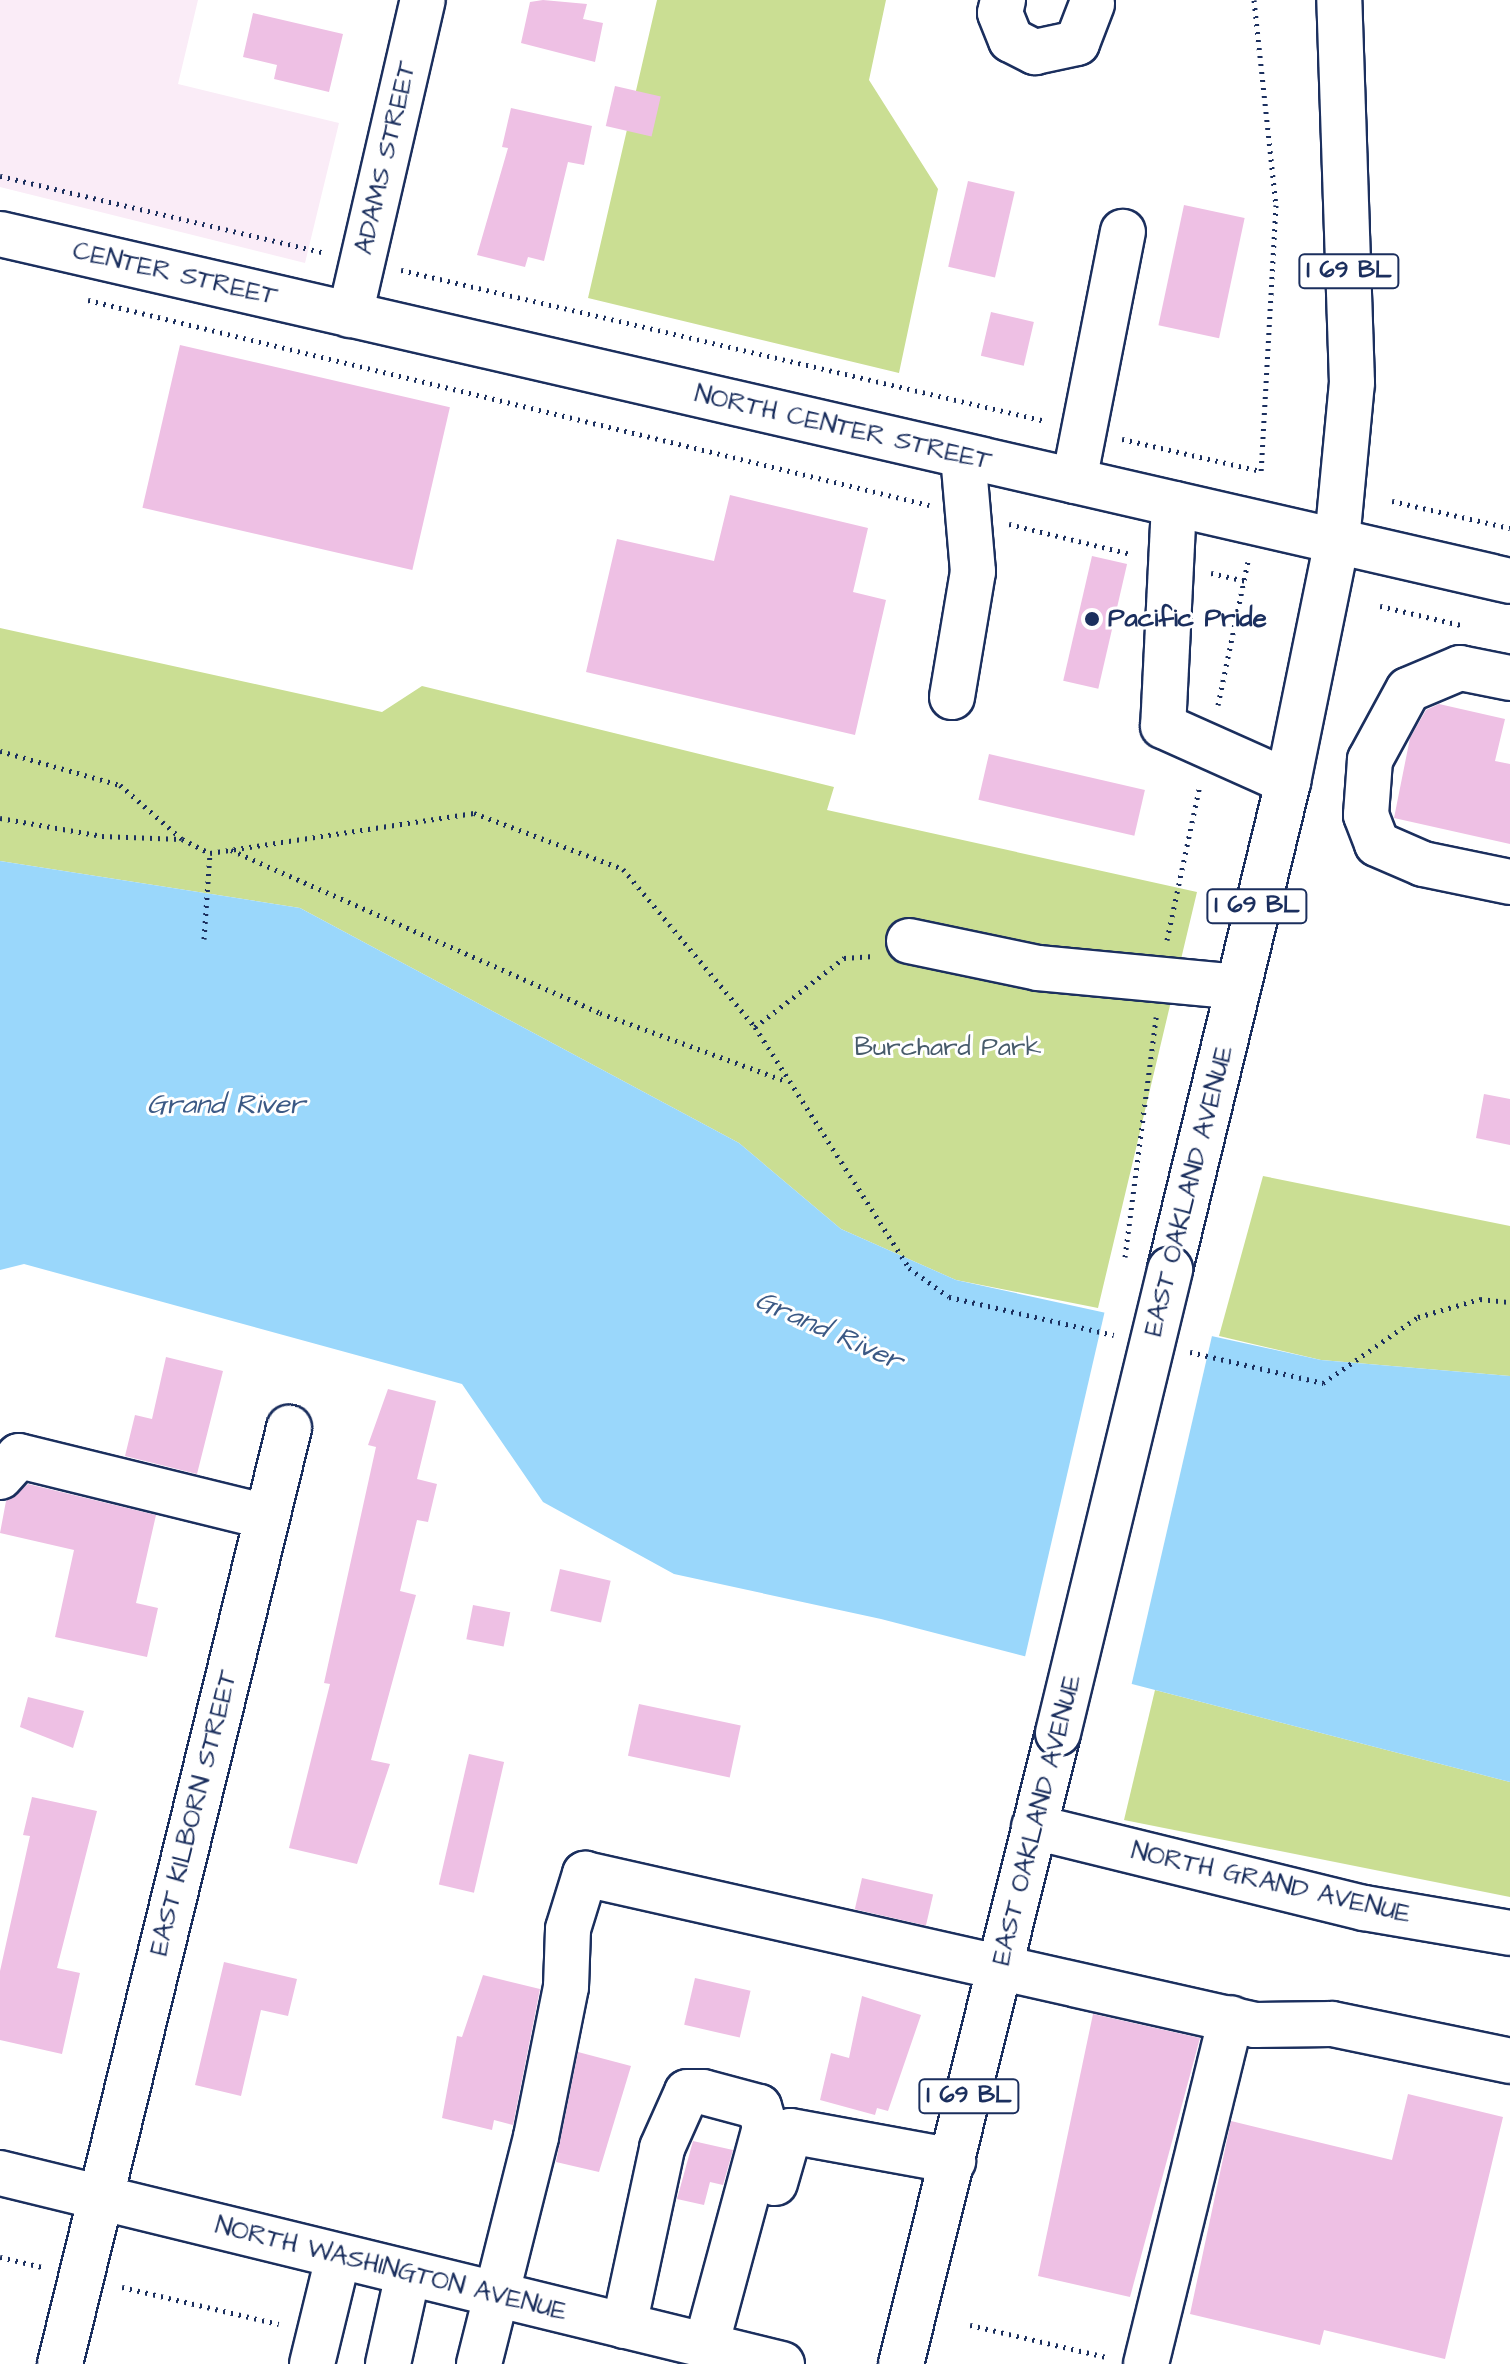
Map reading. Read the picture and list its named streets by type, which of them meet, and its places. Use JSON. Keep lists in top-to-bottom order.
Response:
{
  "streets": {
    "street": [
      "ADAMS STREET",
      "I 69 BL",
      "CENTER STREET",
      "NORTH CENTER STREET",
      "EAST OAKLAND AVENUE",
      "EAST KILBORN STREET",
      "NORTH GRAND AVENUE",
      "NORTH WASHINGTON AVENUE"
    ]
  },
  "crossings": [
    ["ADAMS STREET", "CENTER STREET"],
    ["ADAMS STREET", "NORTH CENTER STREET"],
    ["CENTER STREET", "NORTH CENTER STREET"],
    ["NORTH CENTER STREET", "EAST OAKLAND AVENUE"],
    ["EAST OAKLAND AVENUE", "NORTH GRAND AVENUE"],
    ["EAST KILBORN STREET", "NORTH WASHINGTON AVENUE"]
  ],
  "water": ["Grand River"],
  "parks": ["Burchard Park"],
  "places": ["Pacific Pride"]
}
